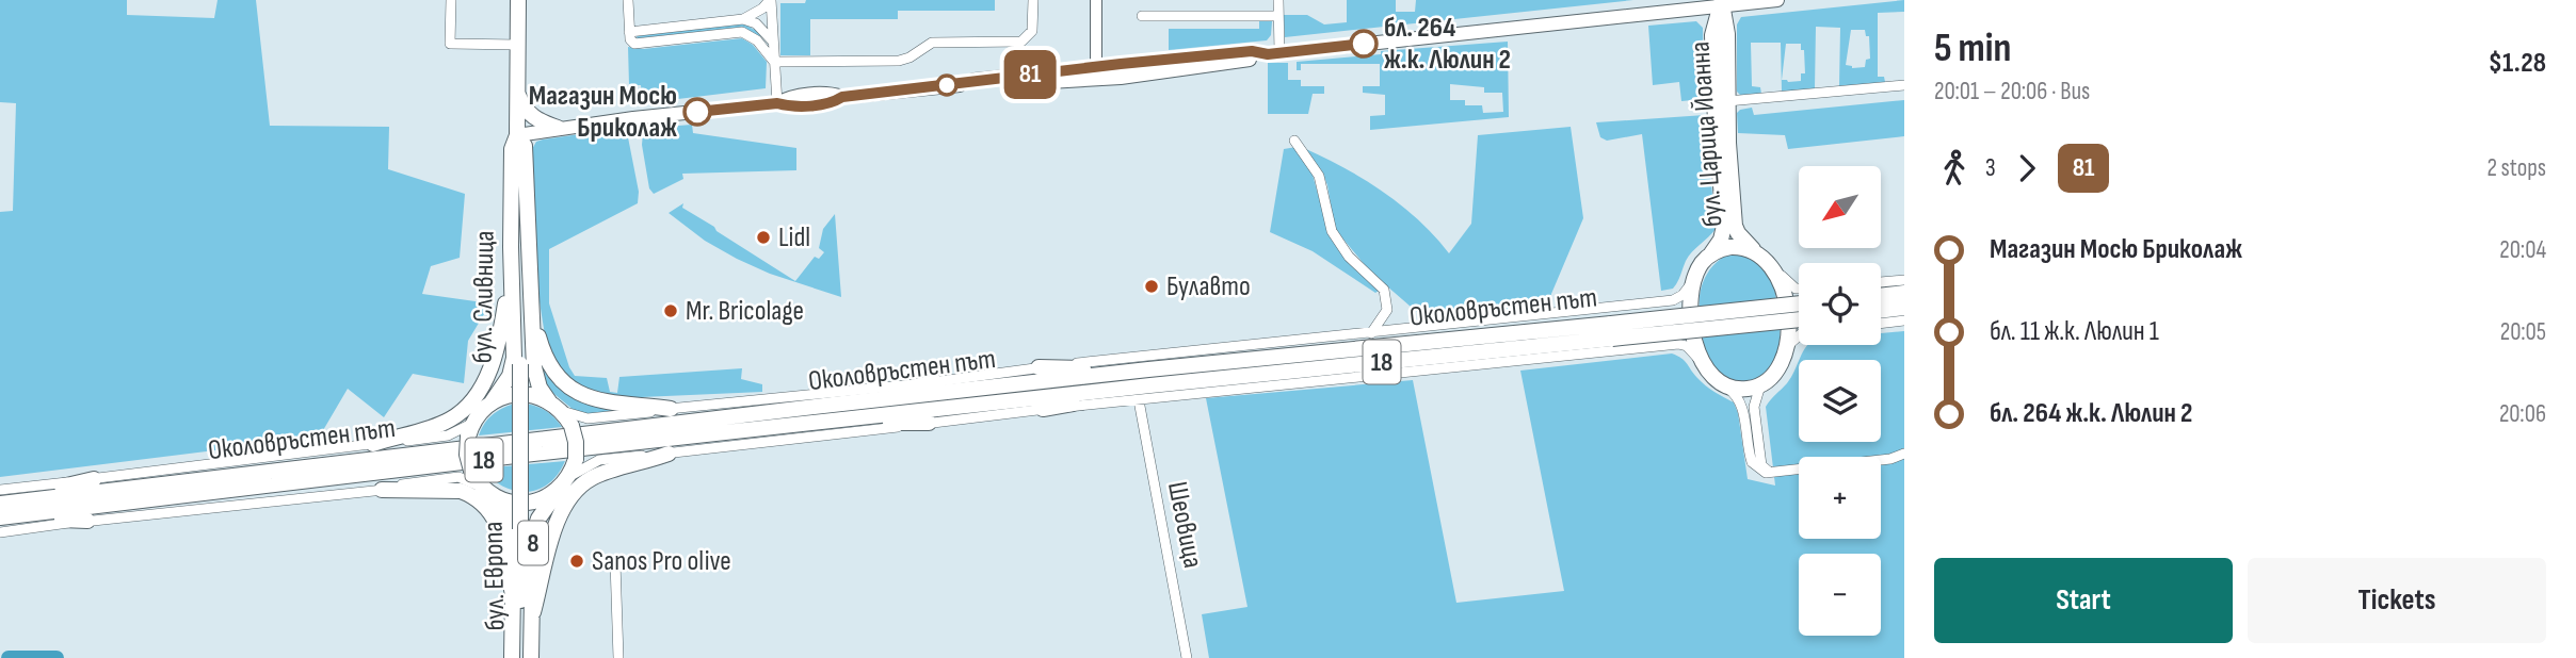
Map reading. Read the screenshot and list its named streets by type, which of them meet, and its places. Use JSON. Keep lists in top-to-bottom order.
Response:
{
  "streets": {
    "main road": [
      "бул. Царица Йоанна",
      "бул. Сливница",
      "Околовръстен път",
      "18",
      "8",
      "бул. Европа"
    ],
    "street": ["Шеовица"]
  },
  "crossings": [
    ["бул. Царица Йоанна", "Околовръстен път"],
    ["бул. Сливница", "Околовръстен път"],
    ["бул. Сливница", "8"],
    ["бул. Сливница", "бул. Европа"],
    ["Околовръстен път", "Шеовица"],
    ["Околовръстен път", "8"],
    ["Околовръстен път", "бул. Европа"],
    ["8", "бул. Европа"]
  ],
  "places": [
    "бл. 264 ж.к. Люлин 2",
    "Магазин Мосю Бриколаж",
    "Lidl",
    "Булавто",
    "Mr. Bricolage",
    "Sanos Pro olive"
  ],
  "lines": ["bus line 81"],
  "north": "bottom left",
  "page": {
    "on_map": "81",
    "heading": ["5 min", "20:01 – 20:06 · Bus", "$1.28"],
    "legs": ["3", "81", "2 stops"],
    "map_buttons": ["+", "−"],
    "list": [
      {
        "name": "Магазин Мосю Бриколаж",
        "value": "20:04"
      },
      {
        "name": "бл. 11 ж.к. Люлин 1",
        "value": "20:05"
      },
      {
        "name": "бл. 264 ж.к. Люлин 2",
        "value": "20:06"
      }
    ],
    "buttons": ["Start", "Tickets"]
  }
}
